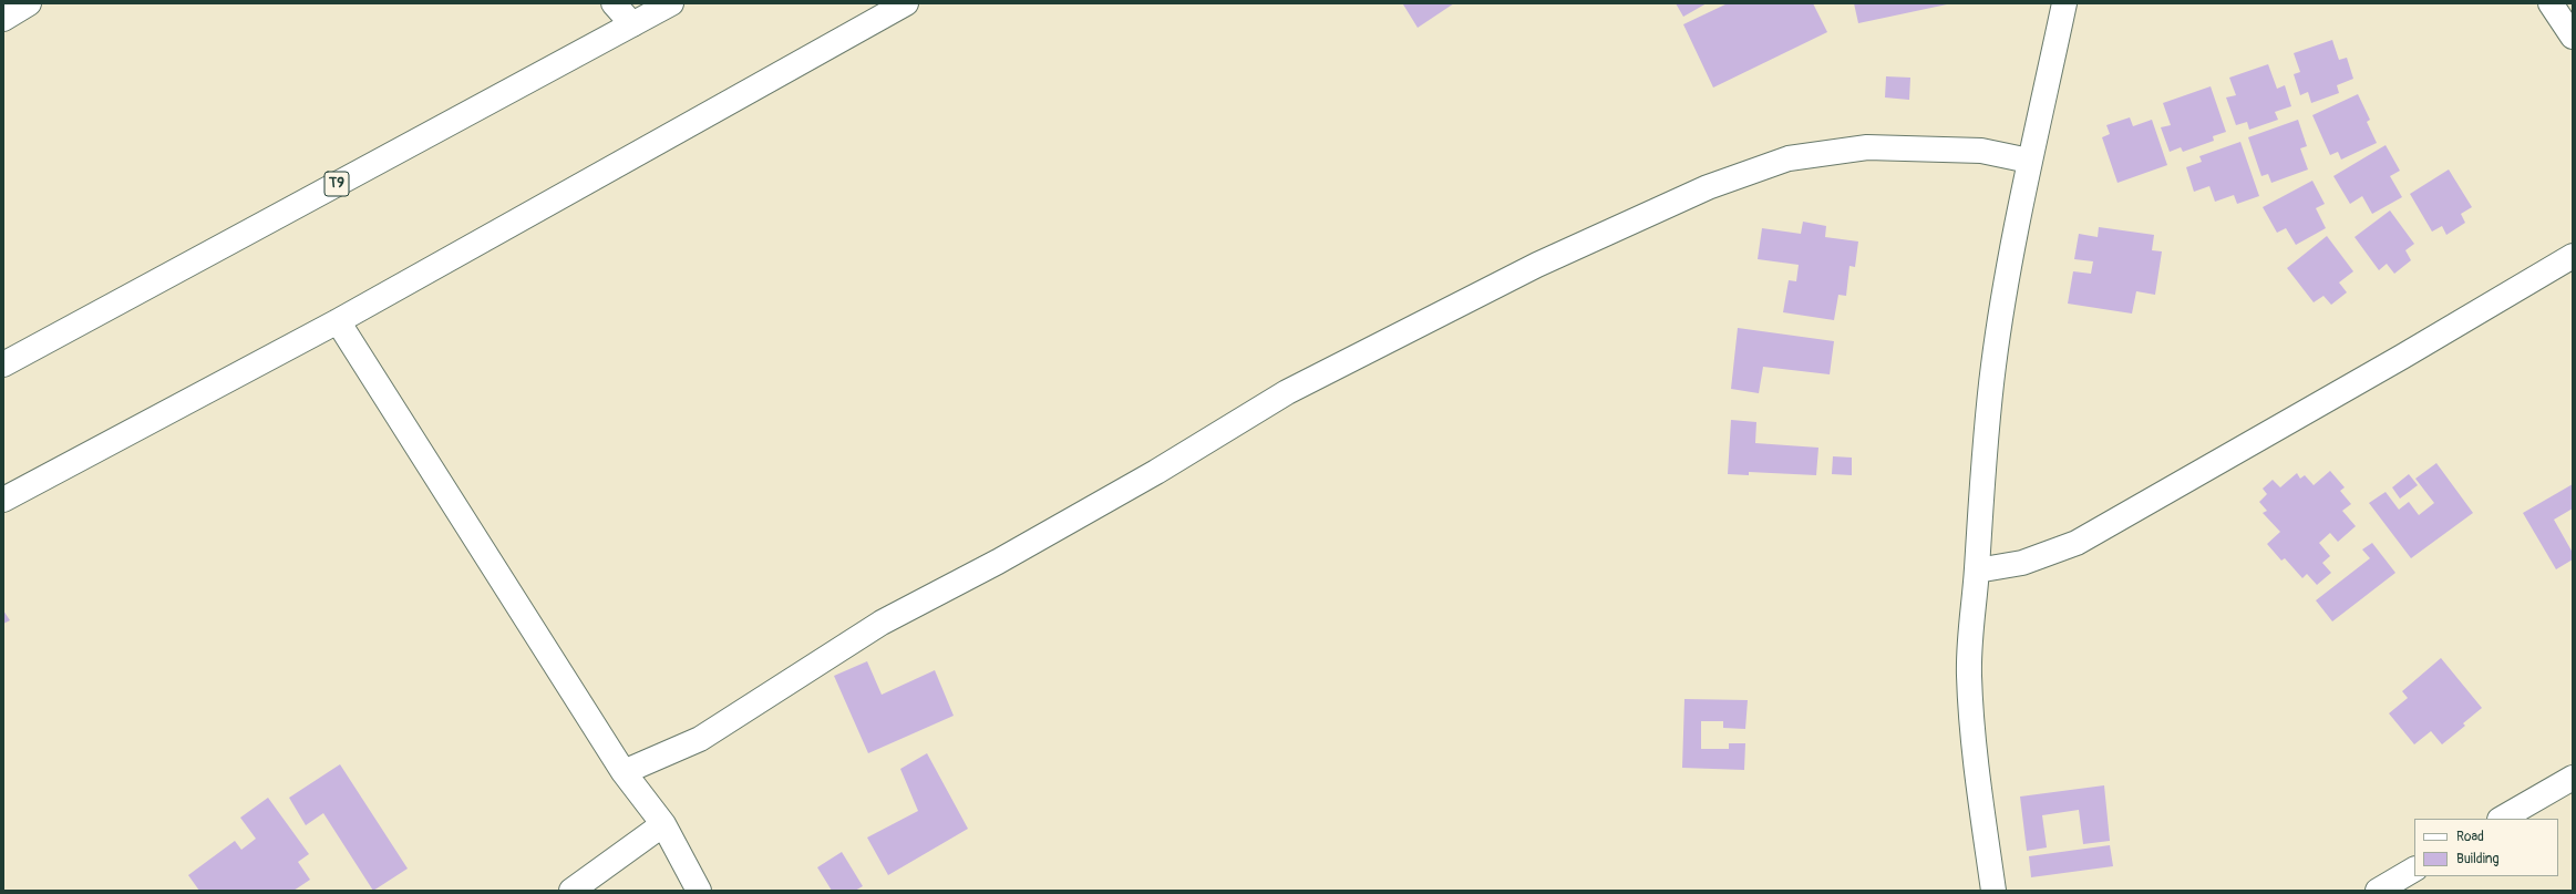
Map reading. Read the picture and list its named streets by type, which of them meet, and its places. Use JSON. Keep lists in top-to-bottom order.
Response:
{
  "streets": {
    "main road": ["T9"]
  },
  "legend": ["Road", "Building"]
}
